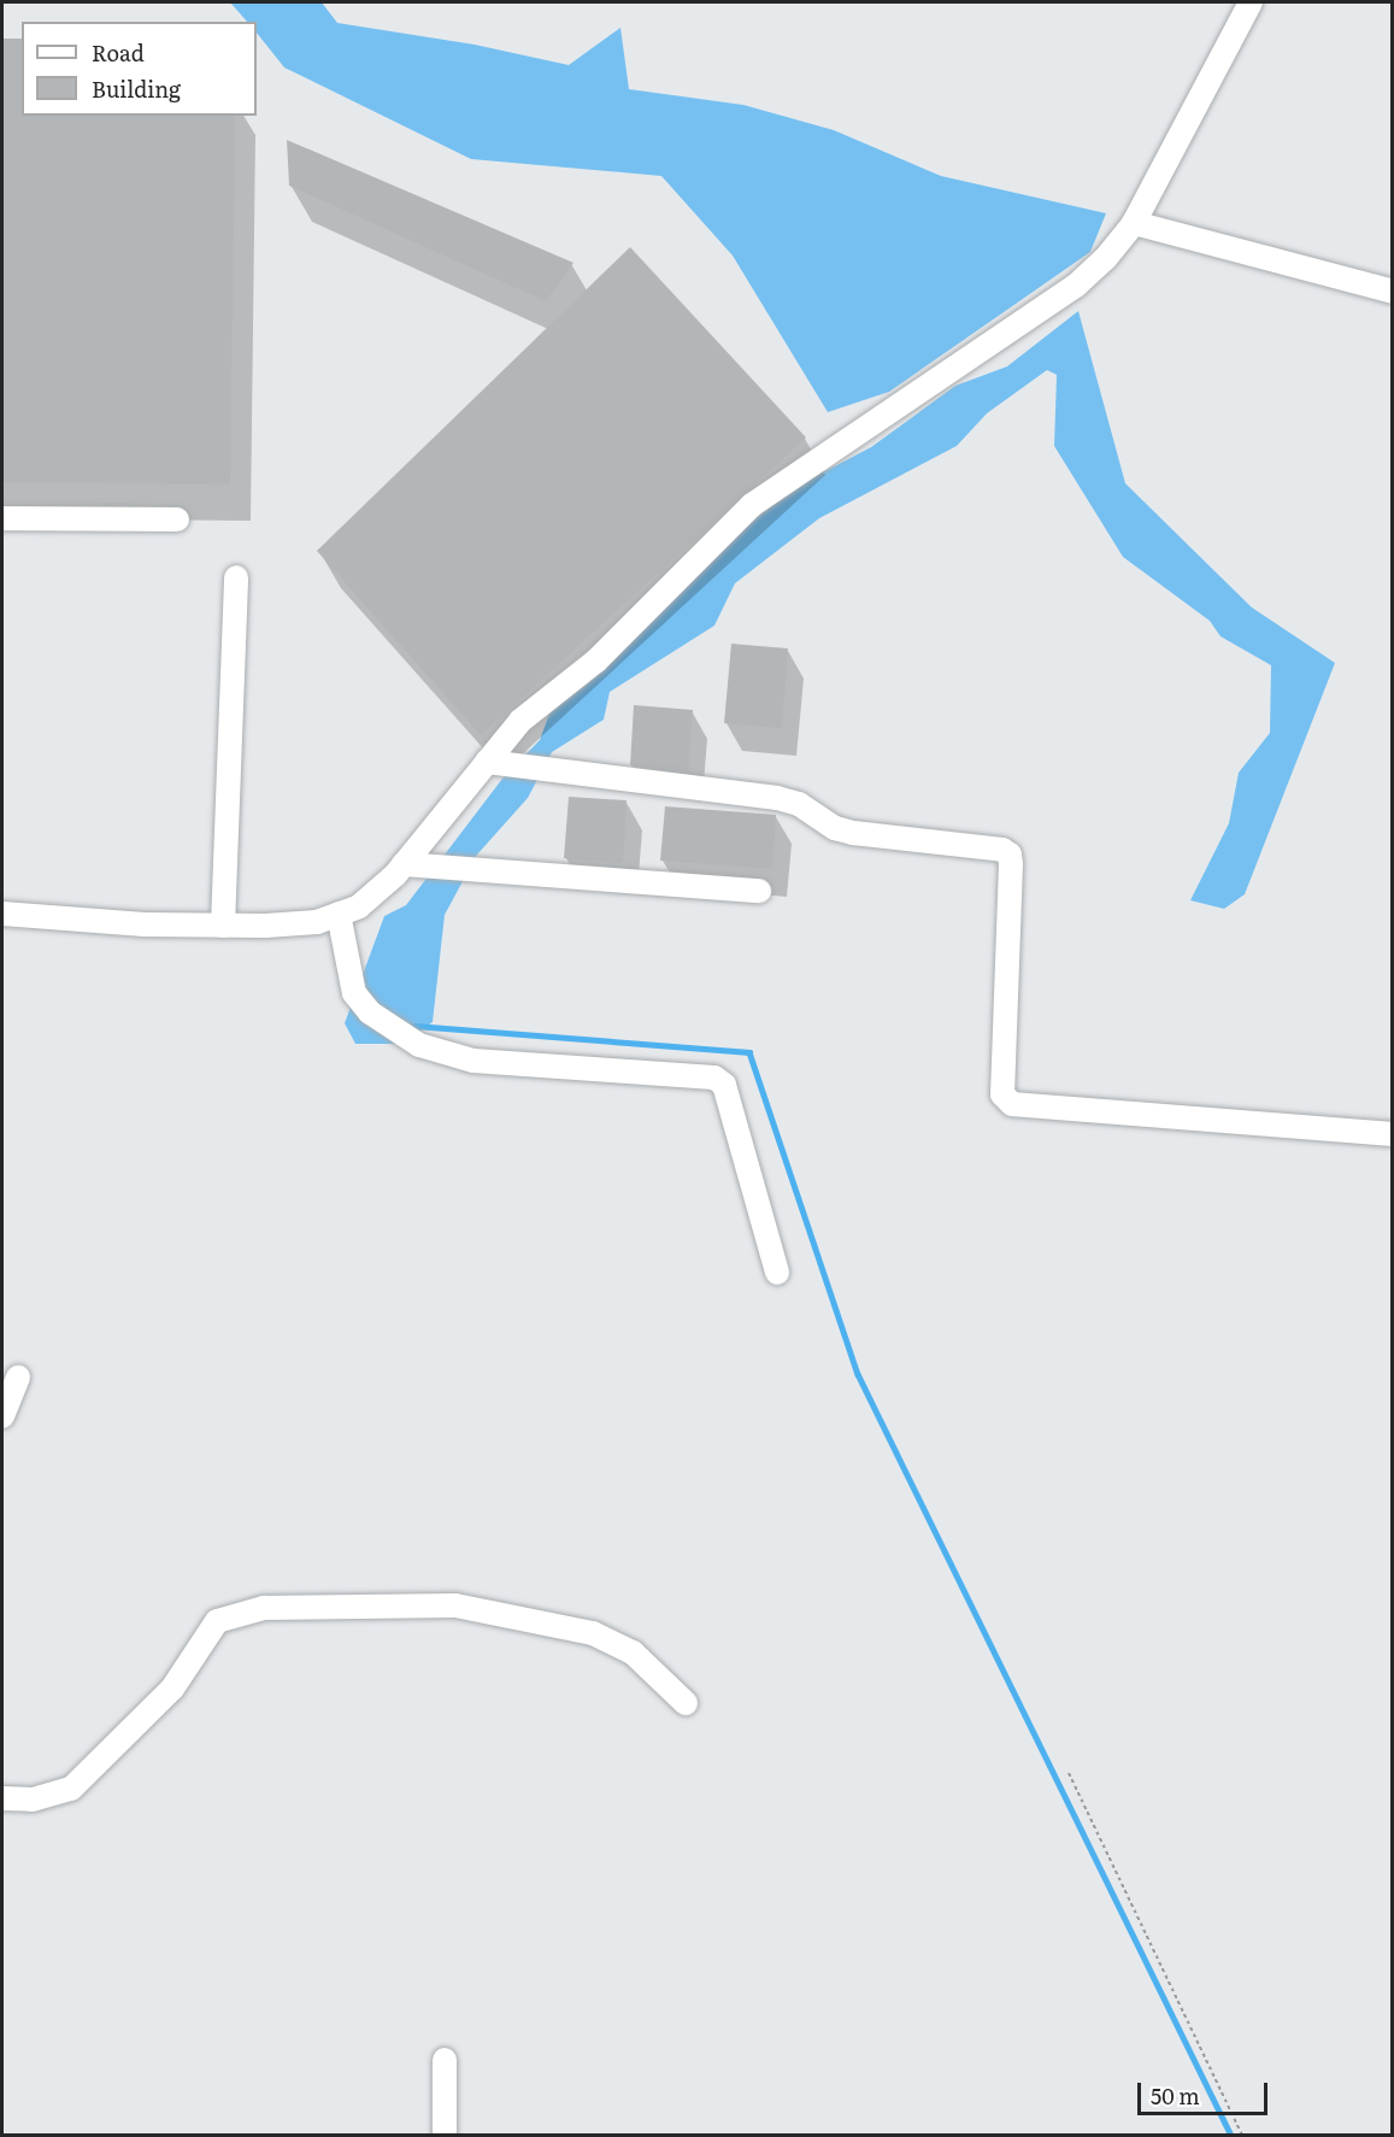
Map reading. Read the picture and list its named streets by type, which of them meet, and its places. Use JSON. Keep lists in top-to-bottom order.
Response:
{
  "legend": ["Road", "Building"],
  "scale_bar": "50 m"
}
